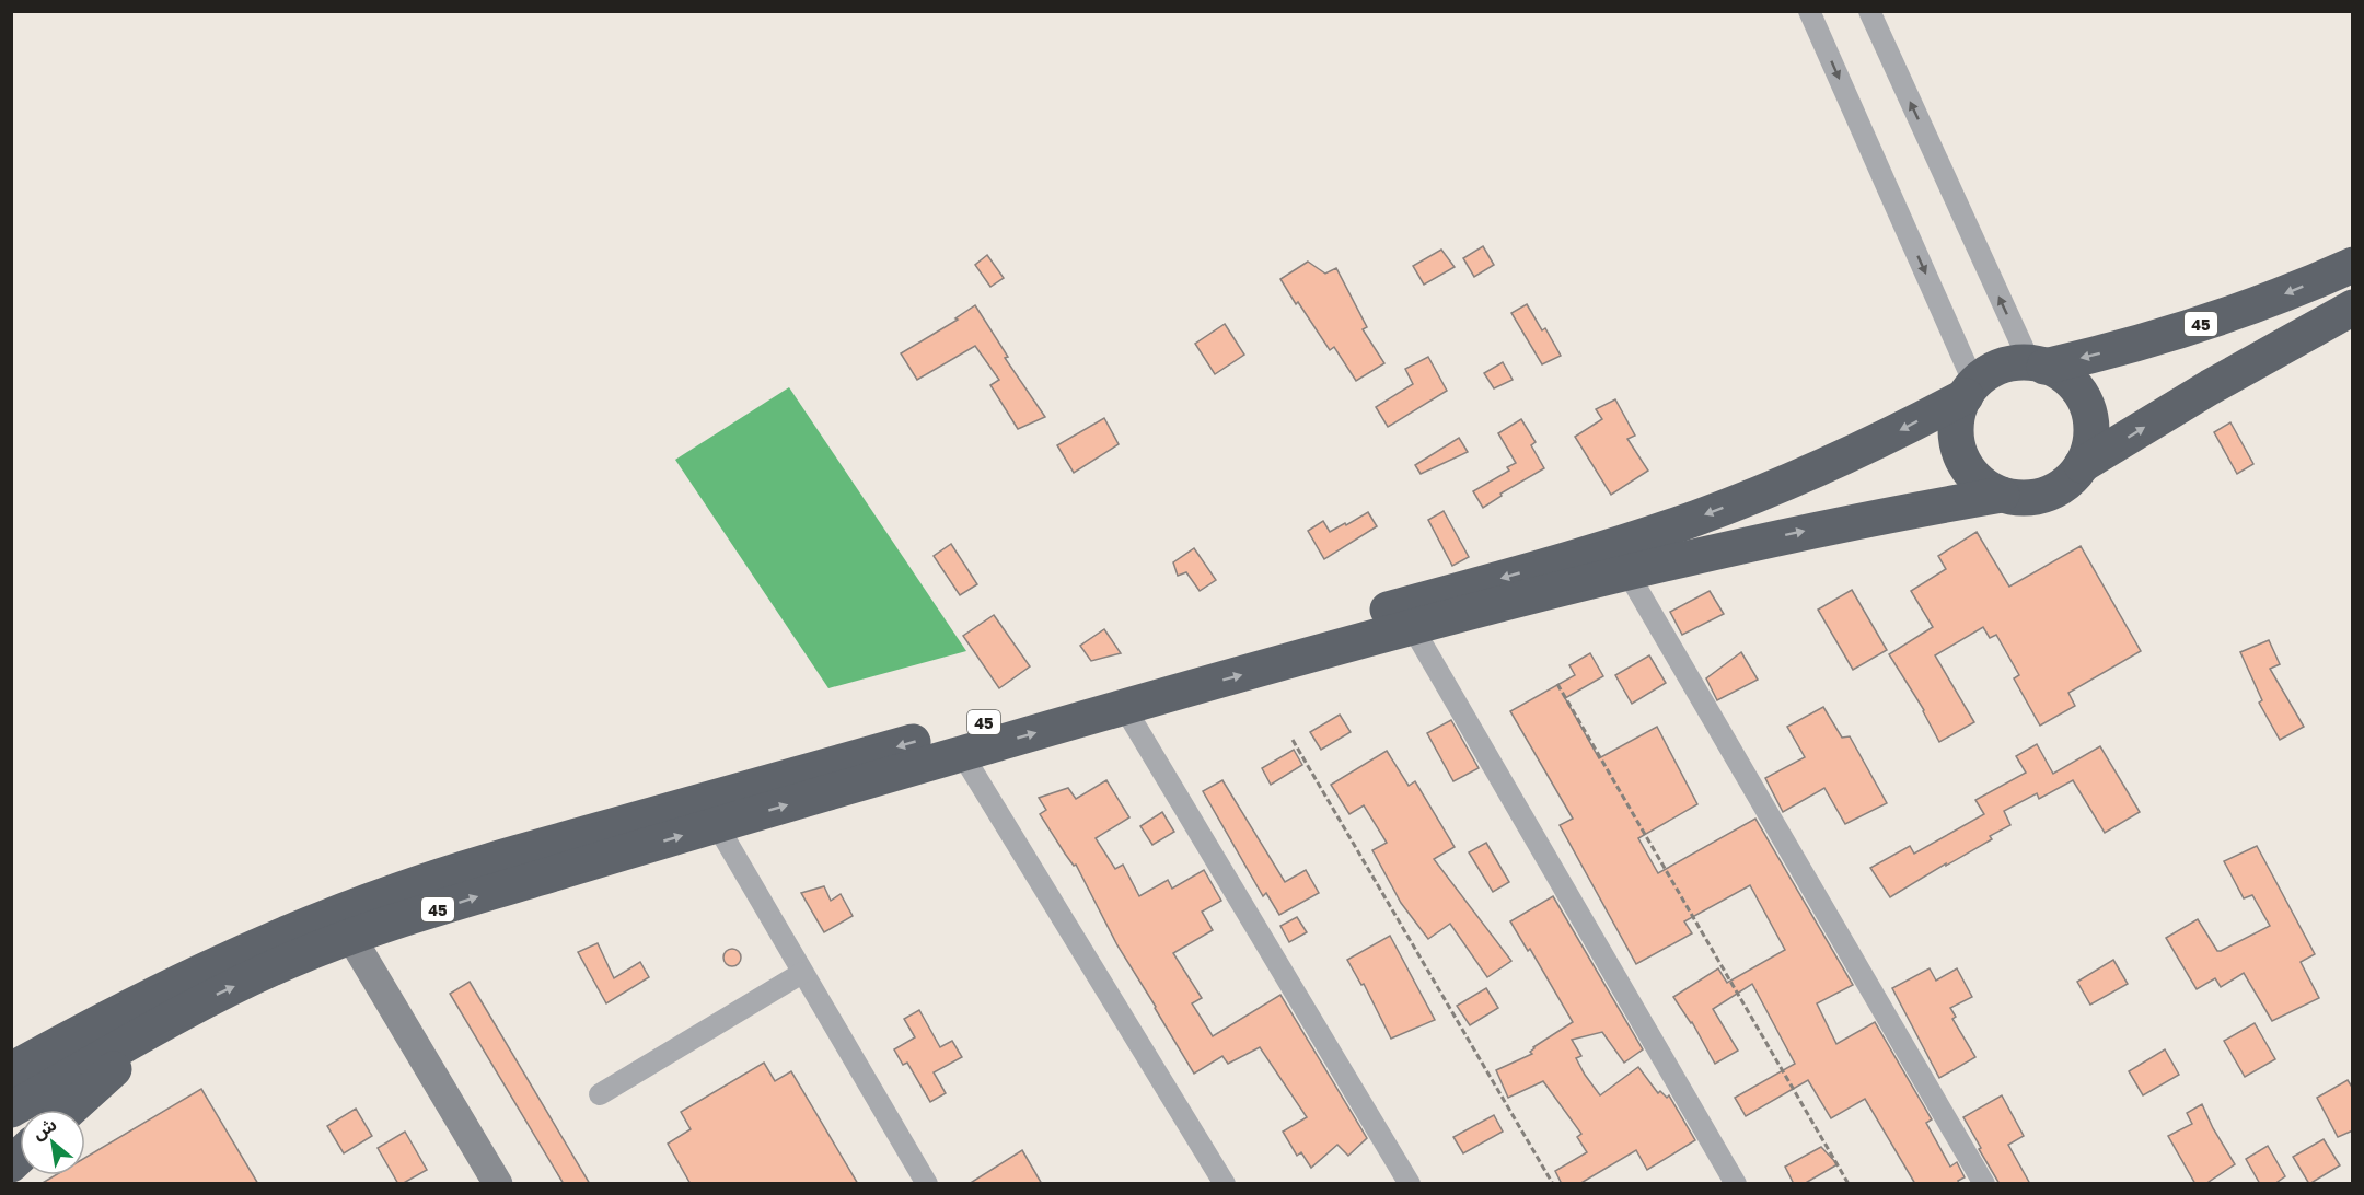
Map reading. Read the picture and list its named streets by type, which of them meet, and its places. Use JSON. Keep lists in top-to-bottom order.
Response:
{
  "streets": {
    "highway": ["45"]
  },
  "north": "top left"
}
